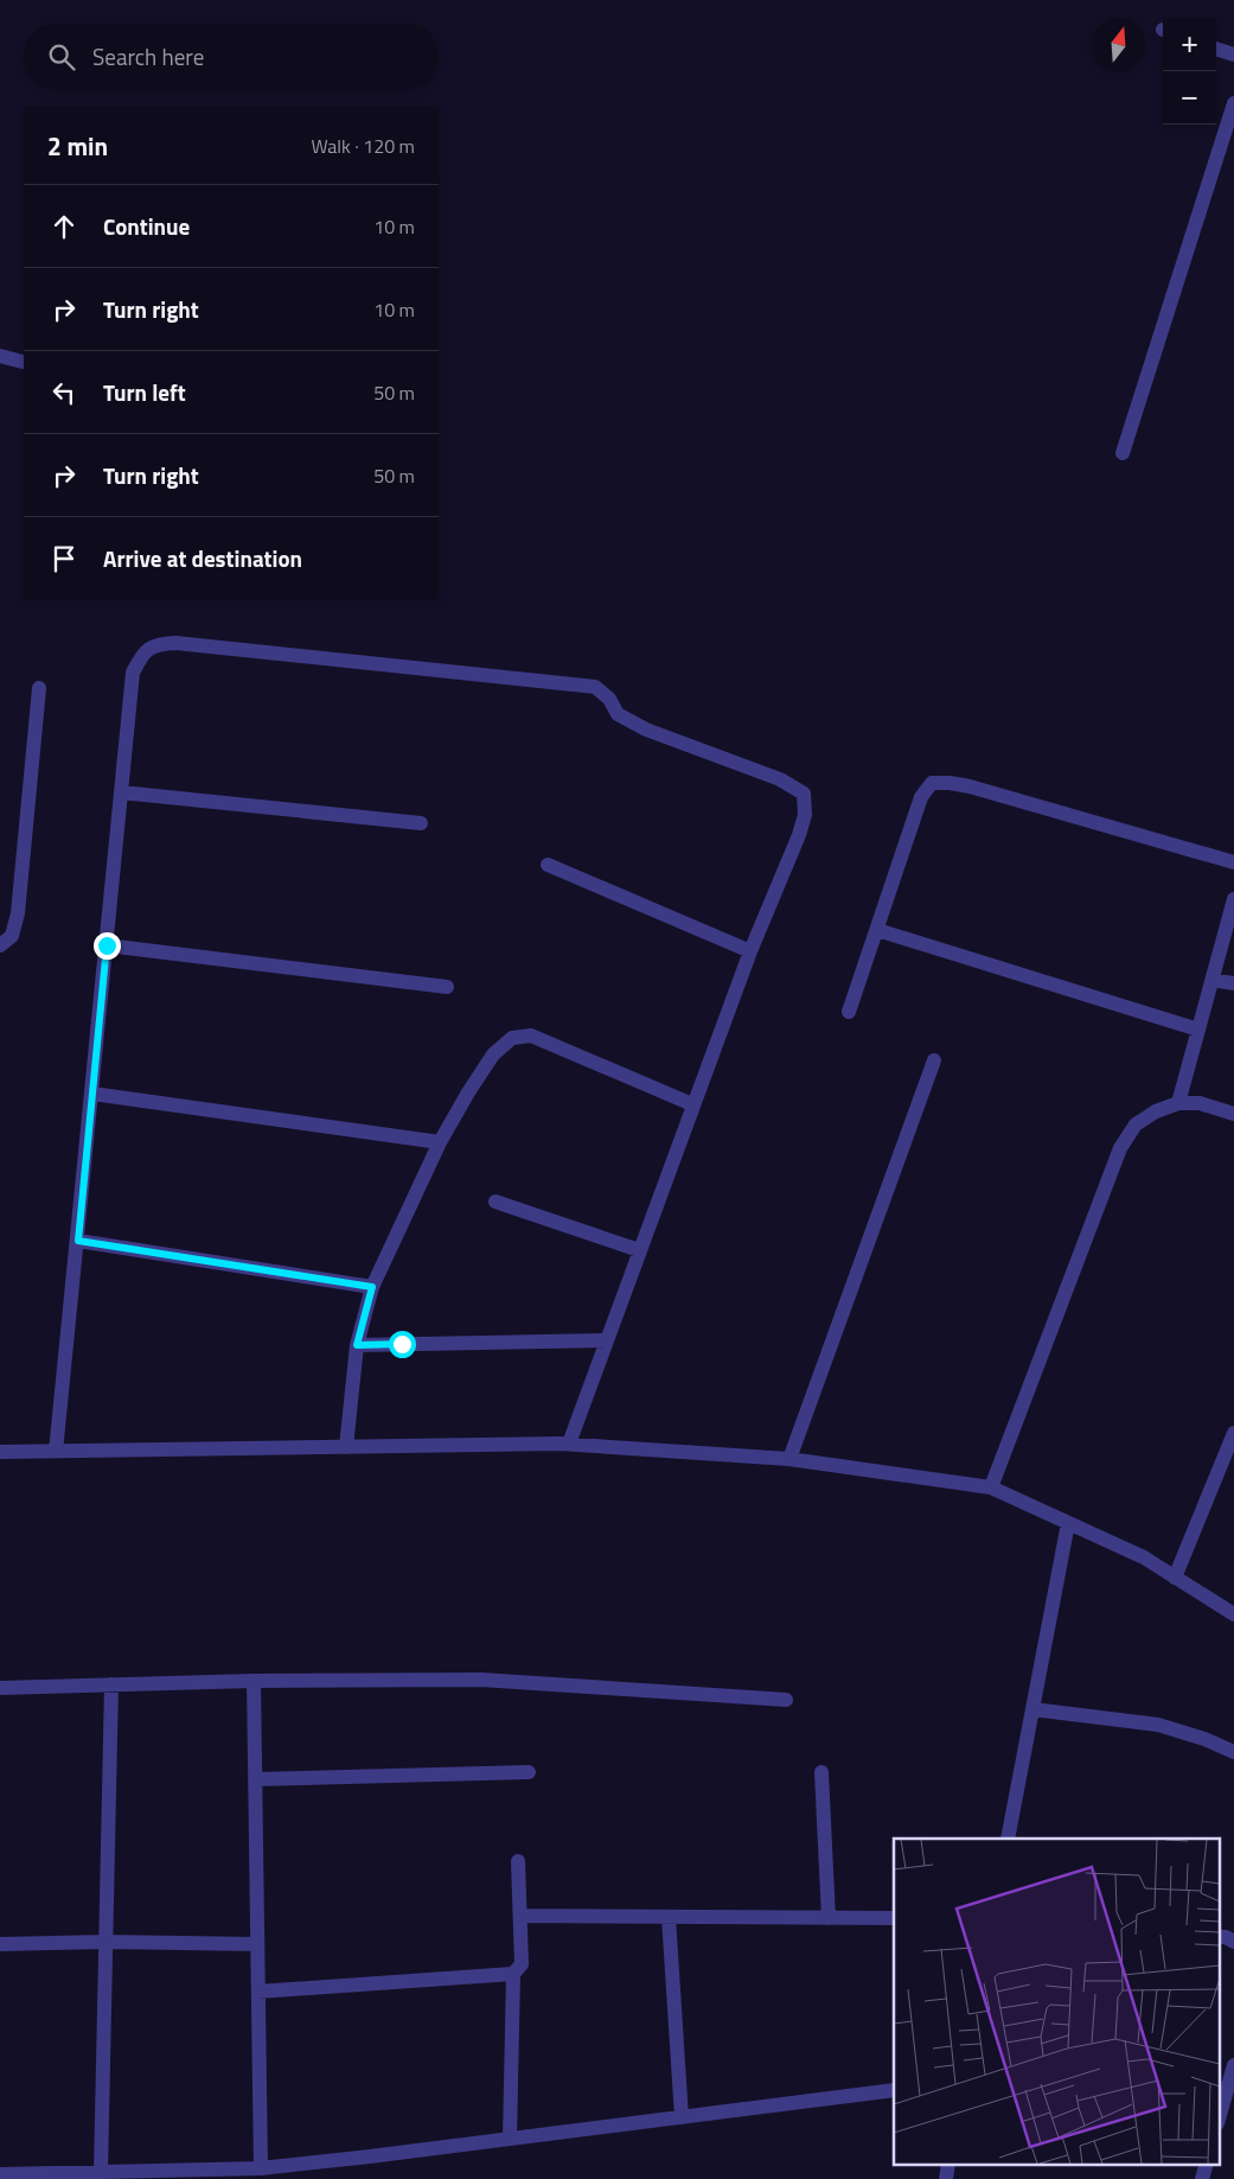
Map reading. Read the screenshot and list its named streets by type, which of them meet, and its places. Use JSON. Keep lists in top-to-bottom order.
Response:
{
  "north": "top",
  "page": {
    "map_buttons": ["+", "−"],
    "search": "Search here",
    "heading": ["2 min", "Walk · 120 m"],
    "list": [
      ["Continue", "10 m"],
      ["Turn right", "10 m"],
      ["Turn left", "50 m"],
      ["Turn right", "50 m"],
      "Arrive at destination"
    ]
  }
}
